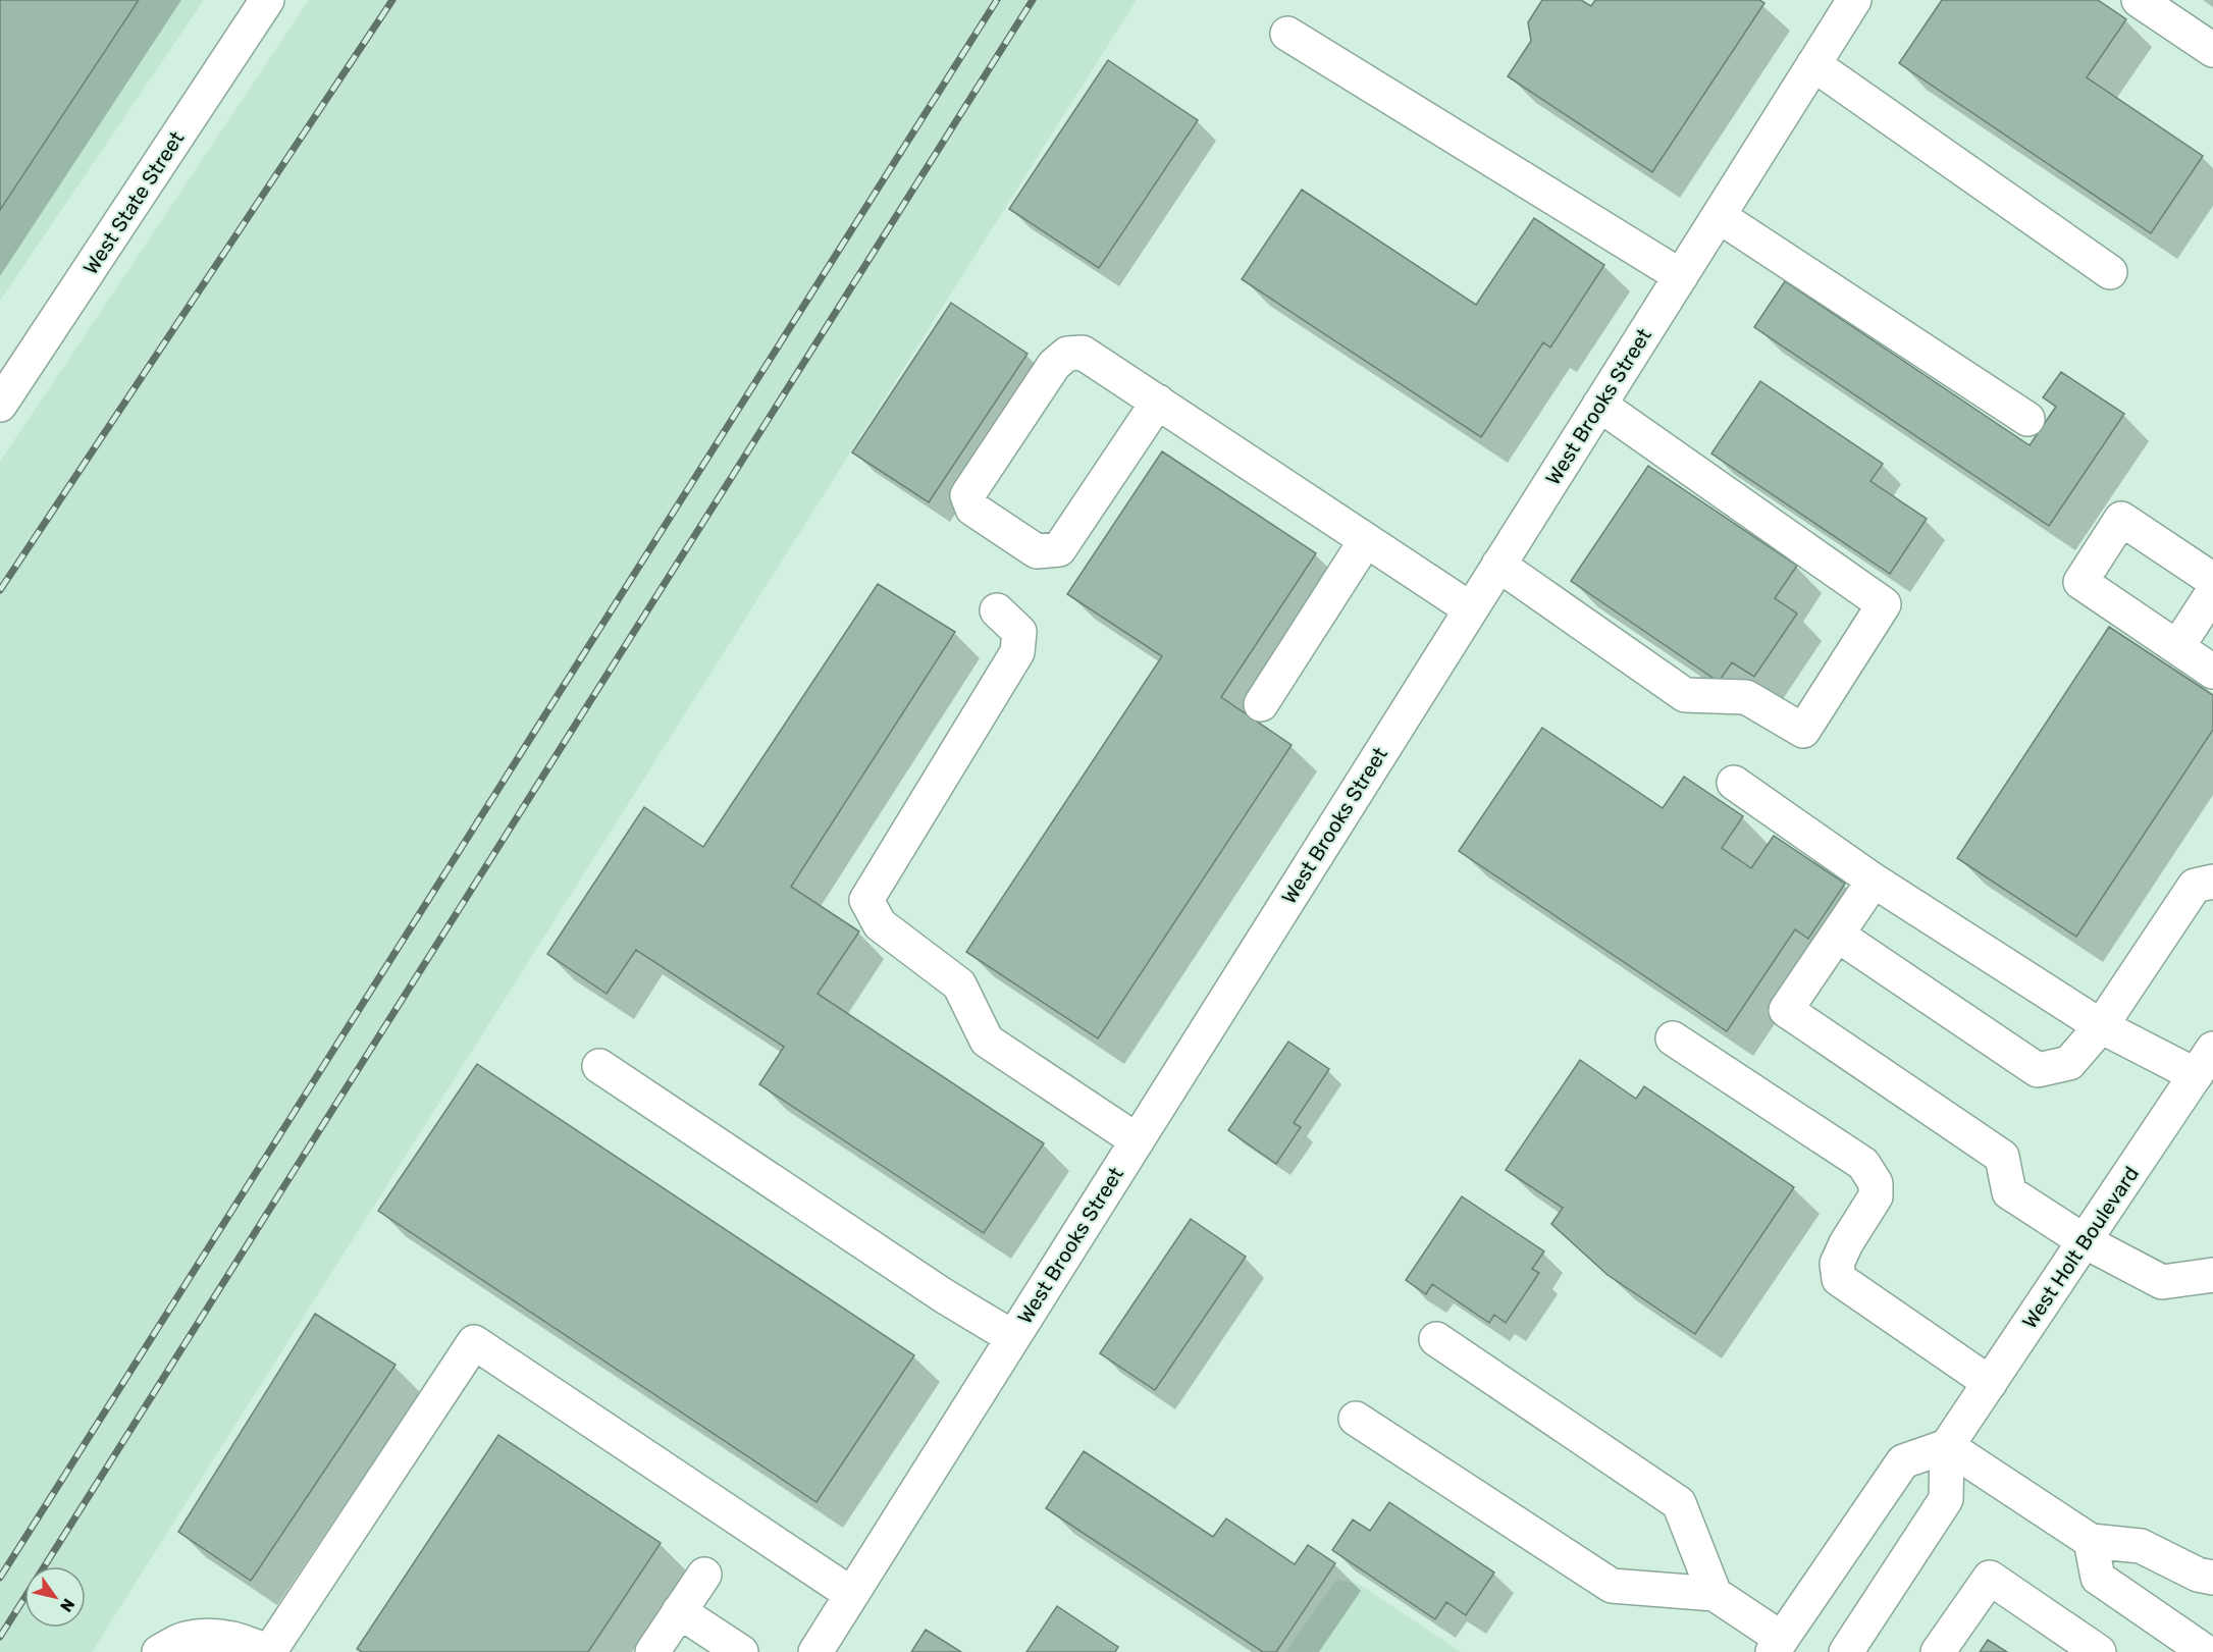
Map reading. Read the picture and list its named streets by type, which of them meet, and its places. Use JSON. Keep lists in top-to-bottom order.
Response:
{
  "streets": {
    "street": ["West State Street", "West Brooks Street", "West Holt Boulevard"]
  },
  "north": "bottom right"
}
